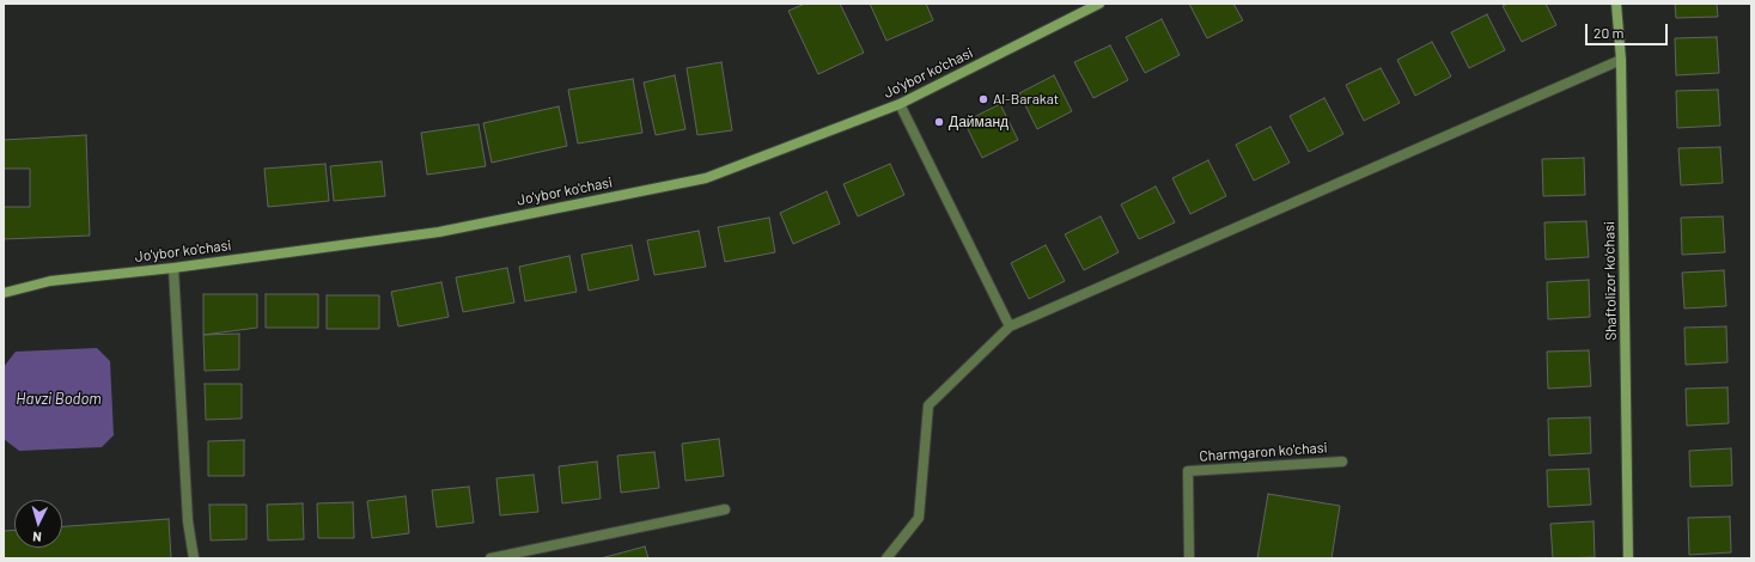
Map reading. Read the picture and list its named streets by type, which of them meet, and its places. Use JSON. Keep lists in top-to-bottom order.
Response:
{
  "streets": {
    "street": ["Jo'ybor ko'chasi", "Shaftolizor ko'chasi", "Charmgaron ko'chasi"]
  },
  "water": ["Havzi Bodom"],
  "places": ["Al-Barakat", "Дайманд"],
  "scale_bar": "20 m",
  "north": "bottom"
}
